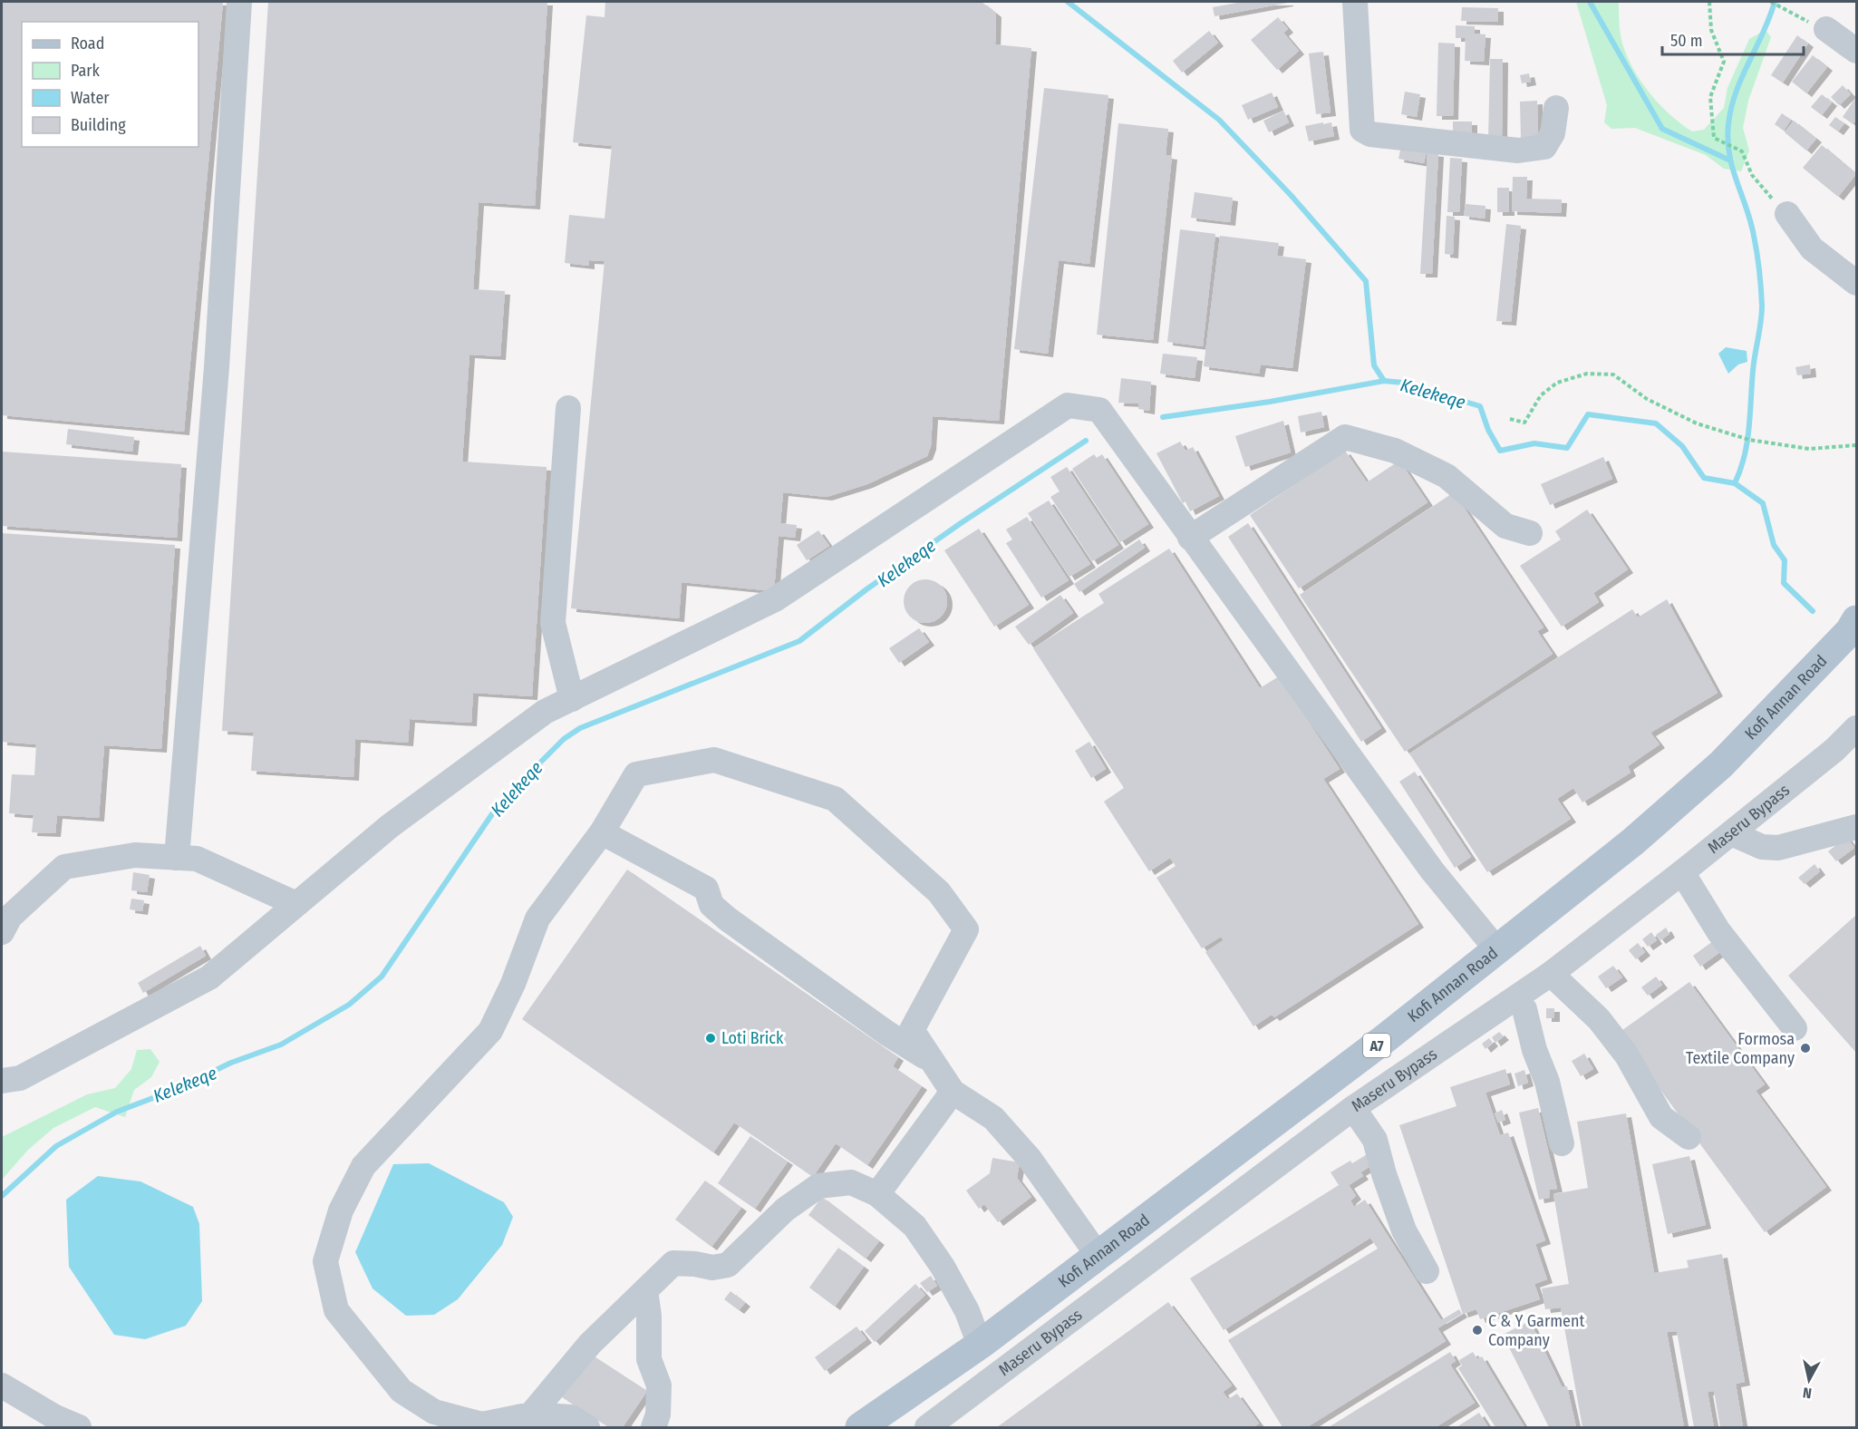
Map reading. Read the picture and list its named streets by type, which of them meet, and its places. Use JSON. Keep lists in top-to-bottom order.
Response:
{
  "streets": {
    "main road": ["Kofi Annan Road", "A7"],
    "street": ["Maseru Bypass"]
  },
  "water": ["Kelekeqe"],
  "places": ["Loti Brick", "Formosa Textile Company", "C & Y Garment Company"],
  "legend": [
    "Road",
    "Park",
    "Water",
    "Building"
  ],
  "scale_bar": "50 m",
  "north": "bottom"
}
